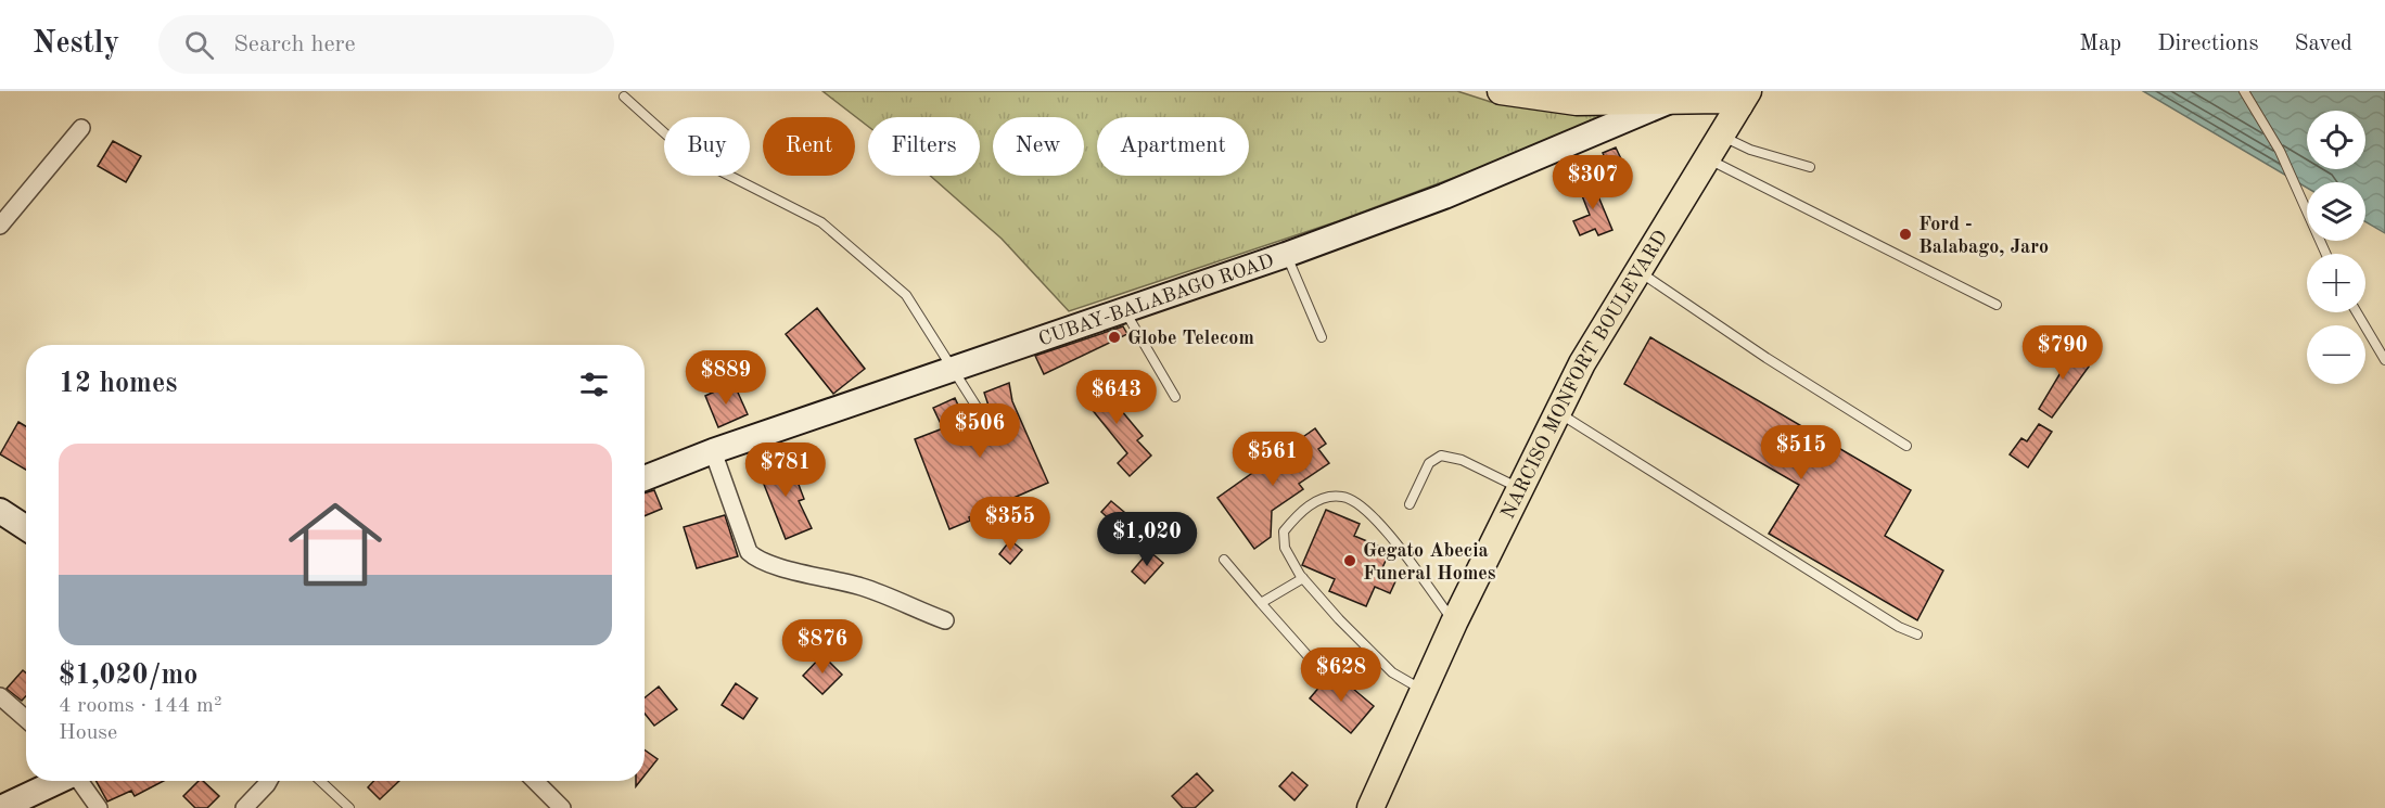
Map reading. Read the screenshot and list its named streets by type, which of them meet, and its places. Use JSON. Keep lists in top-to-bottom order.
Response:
{
  "streets": {
    "main road": ["CUBAY-BALABAGO ROAD", "NARCISO MONFORT BOULEVARD"]
  },
  "places": ["Ford - Balabago, Jaro", "Globe Telecom", "Gegato Abecia Funeral Homes"],
  "page": {
    "header": "Nestly",
    "search": "Search here",
    "nav": ["Map", "Directions", "Saved"],
    "map_buttons": ["+", "−"],
    "chip": [
      "Buy",
      "Rent",
      "Filters",
      "New",
      "Apartment"
    ],
    "price": [
      "$307",
      "$790",
      "$889",
      "$643",
      "$506",
      "$515",
      "$561",
      "$781",
      "$355",
      "$1,020",
      "$876",
      "$628"
    ],
    "heading": "12 homes",
    "list": [
      {
        "name": "$1,020/mo",
        "note": "4 rooms · 144 m² · House"
      }
    ]
  }
}
